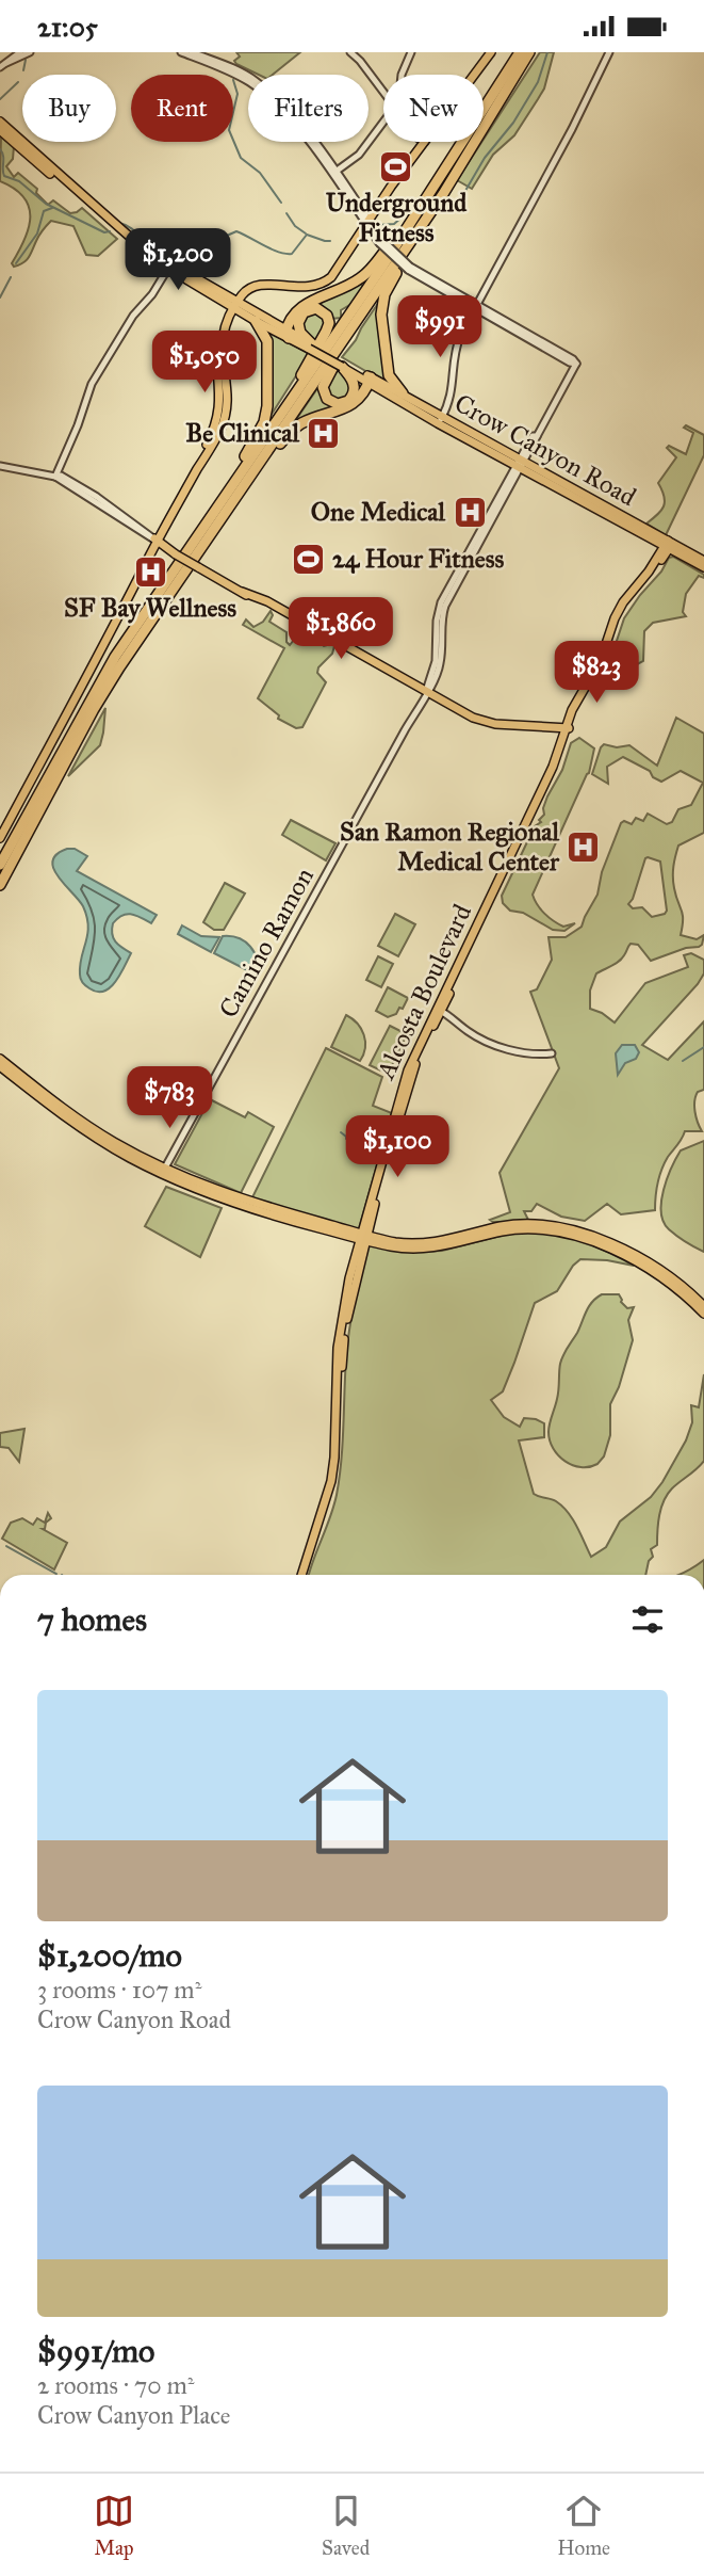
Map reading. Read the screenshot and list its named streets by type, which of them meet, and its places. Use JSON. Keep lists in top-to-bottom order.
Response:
{
  "streets": {
    "main road": ["Crow Canyon Road", "Alcosta Boulevard"],
    "street": ["Camino Ramon"]
  },
  "crossings": [
    ["Crow Canyon Road", "Camino Ramon"],
    ["Crow Canyon Road", "Alcosta Boulevard"]
  ],
  "places": {
    "sports": ["Underground Fitness", "24 Hour Fitness"],
    "hospital": [
      "Be Clinical",
      "One Medical",
      "SF Bay Wellness",
      "San Ramon Regional Medical Center"
    ]
  },
  "page": {
    "status": "21:05",
    "chip": [
      "Buy",
      "Rent",
      "Filters",
      "New"
    ],
    "price": [
      "$1,200",
      "$991",
      "$1,050",
      "$1,860",
      "$823",
      "$783",
      "$1,100"
    ],
    "heading": "7 homes",
    "list": [
      {
        "name": "$1,200/mo",
        "note": "3 rooms · 107 m² · Crow Canyon Road"
      },
      {
        "name": "$991/mo",
        "note": "2 rooms · 70 m² · Crow Canyon Place"
      }
    ],
    "tabs": ["Map", "Saved", "Home"]
  }
}
